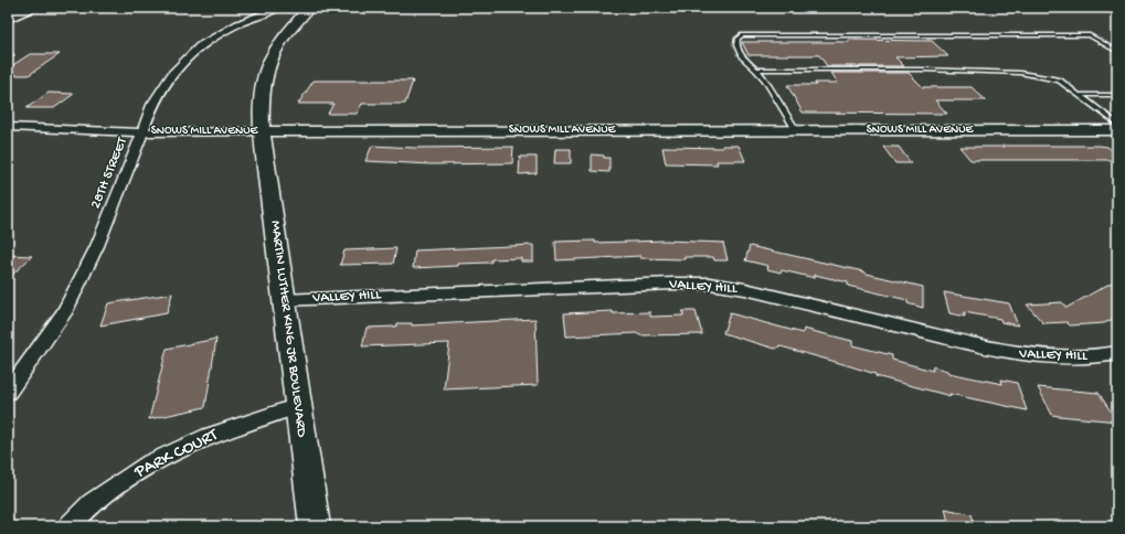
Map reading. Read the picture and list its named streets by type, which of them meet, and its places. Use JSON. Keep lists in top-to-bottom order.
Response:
{
  "streets": {
    "main road": ["SNOWS MILL AVENUE", "MARTIN LUTHER KING JR BOULEVARD"],
    "street": ["28TH STREET", "VALLEY HILL", "PARK COURT"]
  },
  "crossings": [
    ["SNOWS MILL AVENUE", "28TH STREET"],
    ["SNOWS MILL AVENUE", "MARTIN LUTHER KING JR BOULEVARD"],
    ["VALLEY HILL", "MARTIN LUTHER KING JR BOULEVARD"],
    ["MARTIN LUTHER KING JR BOULEVARD", "PARK COURT"]
  ]
}
